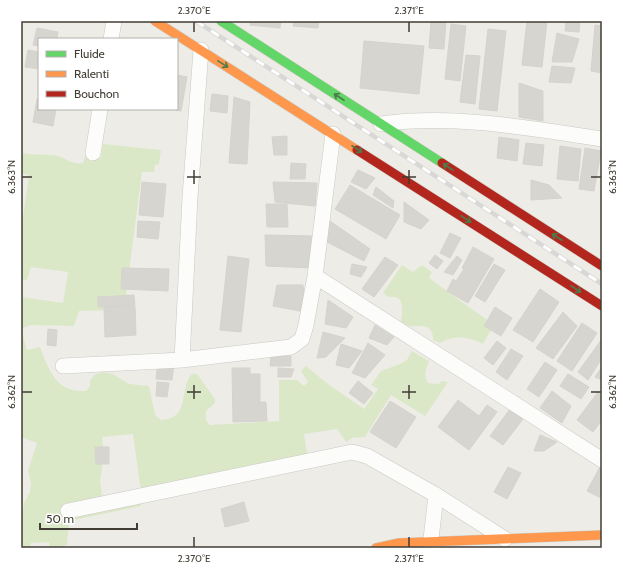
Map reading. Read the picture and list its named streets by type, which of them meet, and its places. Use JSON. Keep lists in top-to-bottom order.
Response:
{
  "legend": ["Fluide", "Ralenti", "Bouchon"],
  "scale_bar": "50 m",
  "coordinates": [
    "2.370°E",
    "2.371°E",
    "6.363°N",
    "6.362°N"
  ]
}
